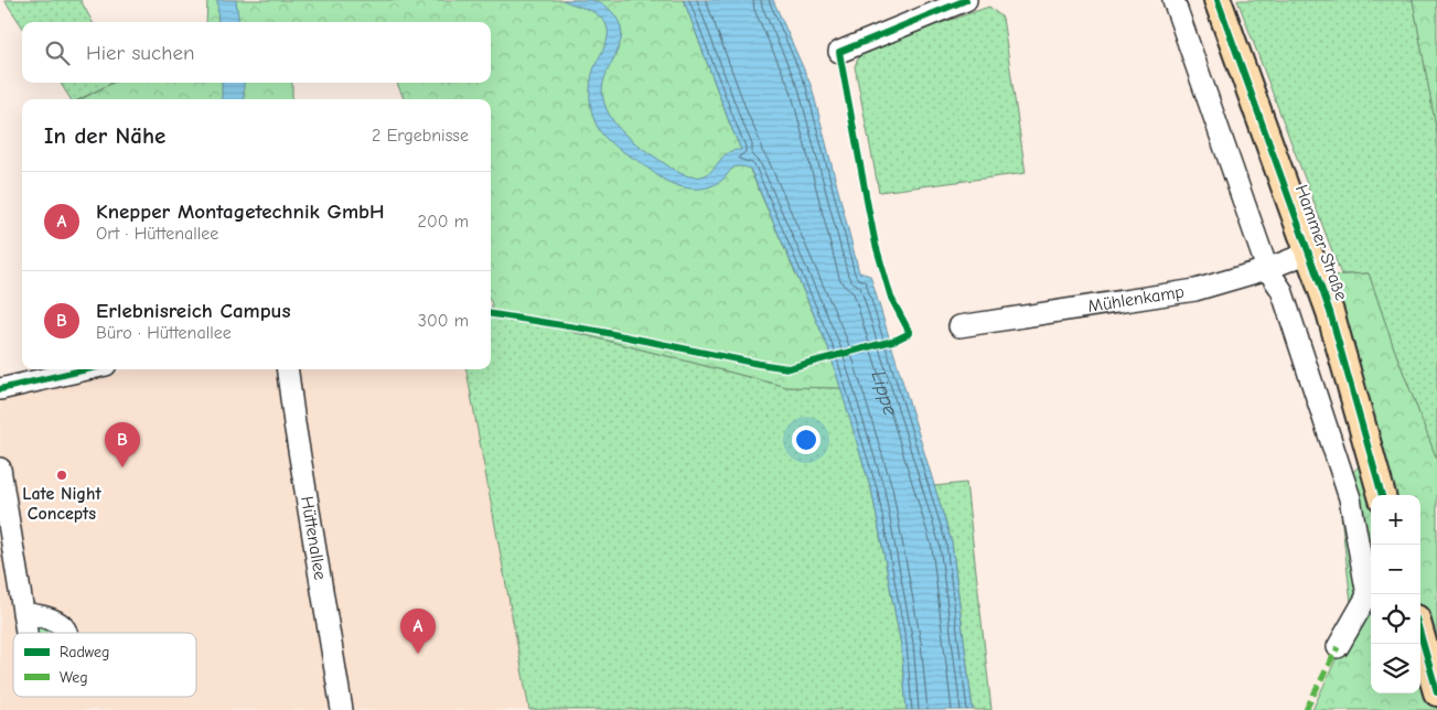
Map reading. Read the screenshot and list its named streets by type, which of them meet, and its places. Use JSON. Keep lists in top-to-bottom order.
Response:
{
  "streets": {
    "main road": ["Hammer Straße"],
    "street": ["Mühlenkamp", "Hüttenallee"]
  },
  "crossings": [
    ["Hammer Straße", "Mühlenkamp"]
  ],
  "water": ["Lippe"],
  "places": ["Late Night Concepts"],
  "legend": ["Radweg", "Weg"],
  "page": {
    "search": "Hier suchen",
    "heading": ["In der Nähe", "2 Ergebnisse"],
    "list": [
      {
        "mark": "A",
        "name": "Knepper Montagetechnik GmbH",
        "note": "Ort · Hüttenallee",
        "value": "200 m"
      },
      {
        "mark": "B",
        "name": "Erlebnisreich Campus",
        "note": "Büro · Hüttenallee",
        "value": "300 m"
      }
    ],
    "pins": ["B", "A"],
    "map_buttons": ["+", "−"]
  }
}
